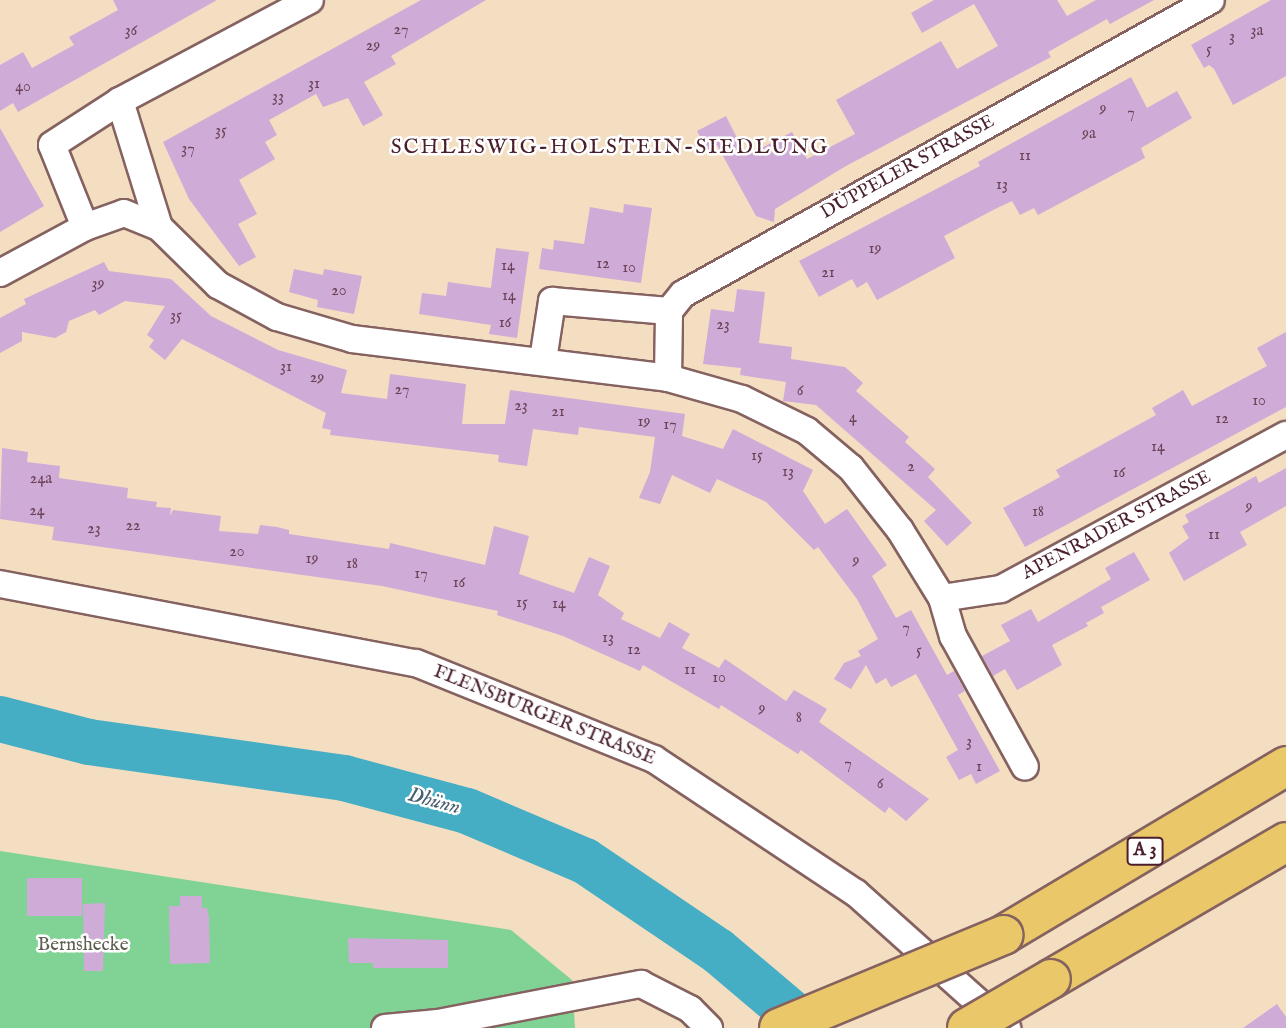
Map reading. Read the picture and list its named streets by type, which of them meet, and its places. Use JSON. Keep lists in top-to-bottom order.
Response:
{
  "streets": {
    "highway": ["A 3"],
    "street": ["DÜPPELER STRASSE", "APENRADER STRASSE", "FLENSBURGER STRASSE"]
  },
  "districts": ["SCHLESWIG-HOLSTEIN-SIEDLUNG"],
  "water": ["Dhünn"],
  "parks": ["Bernshecke"],
  "house_numbers": [
    "27",
    "36",
    "3a",
    "3",
    "29",
    "5",
    "31",
    "40",
    "33",
    "9",
    "7",
    "35",
    "9a",
    "37",
    "11",
    "13",
    "19",
    "12",
    "14",
    "10",
    "21",
    "39",
    "20",
    "14",
    "35",
    "16",
    "23",
    "31",
    "29",
    "27",
    "6",
    "10",
    "23",
    "21",
    "4",
    "12",
    "19",
    "17",
    "14",
    "15",
    "2",
    "13",
    "16",
    "24a",
    "9",
    "24",
    "18",
    "22",
    "23",
    "11",
    "20",
    "19",
    "9",
    "18",
    "17",
    "16",
    "15",
    "14",
    "7",
    "13",
    "12",
    "5",
    "11",
    "10",
    "9",
    "8",
    "3",
    "7",
    "1",
    "6"
  ]
}
